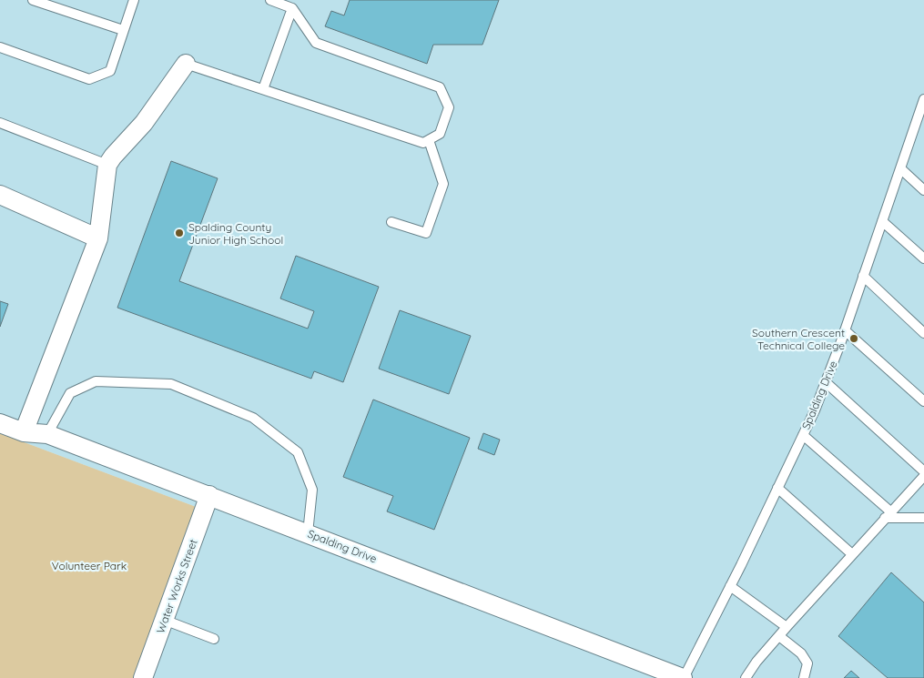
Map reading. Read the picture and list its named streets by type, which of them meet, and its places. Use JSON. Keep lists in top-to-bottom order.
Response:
{
  "streets": {
    "street": ["Spalding Drive", "Water Works Street"]
  },
  "crossings": [
    ["Spalding Drive", "Water Works Street"]
  ],
  "parks": ["Volunteer Park"],
  "places": ["Spalding County Junior High School", "Southern Crescent Technical College"]
}
